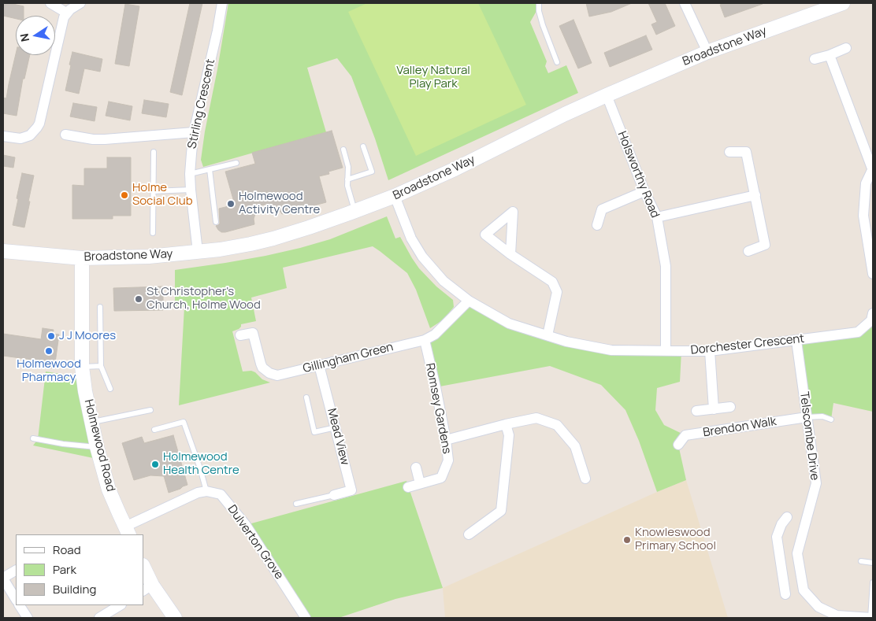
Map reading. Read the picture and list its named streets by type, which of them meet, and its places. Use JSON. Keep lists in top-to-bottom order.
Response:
{
  "streets": {
    "street": [
      "Broadstone Way",
      "Stirling Crescent",
      "Holsworthy Road",
      "Dorchester Crescent",
      "Gillingham Green",
      "Romsey Gardens",
      "Brendon Walk",
      "Telscombe Drive",
      "Mead View",
      "Holmewood Road",
      "Dulverton Grove"
    ]
  },
  "crossings": [
    ["Broadstone Way", "Stirling Crescent"],
    ["Broadstone Way", "Holsworthy Road"],
    ["Broadstone Way", "Dorchester Crescent"],
    ["Broadstone Way", "Holmewood Road"],
    ["Holsworthy Road", "Dorchester Crescent"],
    ["Dorchester Crescent", "Gillingham Green"],
    ["Dorchester Crescent", "Telscombe Drive"],
    ["Gillingham Green", "Romsey Gardens"],
    ["Gillingham Green", "Mead View"],
    ["Brendon Walk", "Telscombe Drive"]
  ],
  "parks": ["Valley Natural Play Park"],
  "places": [
    "Holme Social Club",
    "Holmewood Activity Centre",
    "St Christopher's Church, Holme Wood",
    "J J Moores",
    "Holmewood Pharmacy",
    "Holmewood Health Centre",
    "Knowleswood Primary School"
  ],
  "legend": ["Road", "Park", "Building"],
  "north": "left"
}
